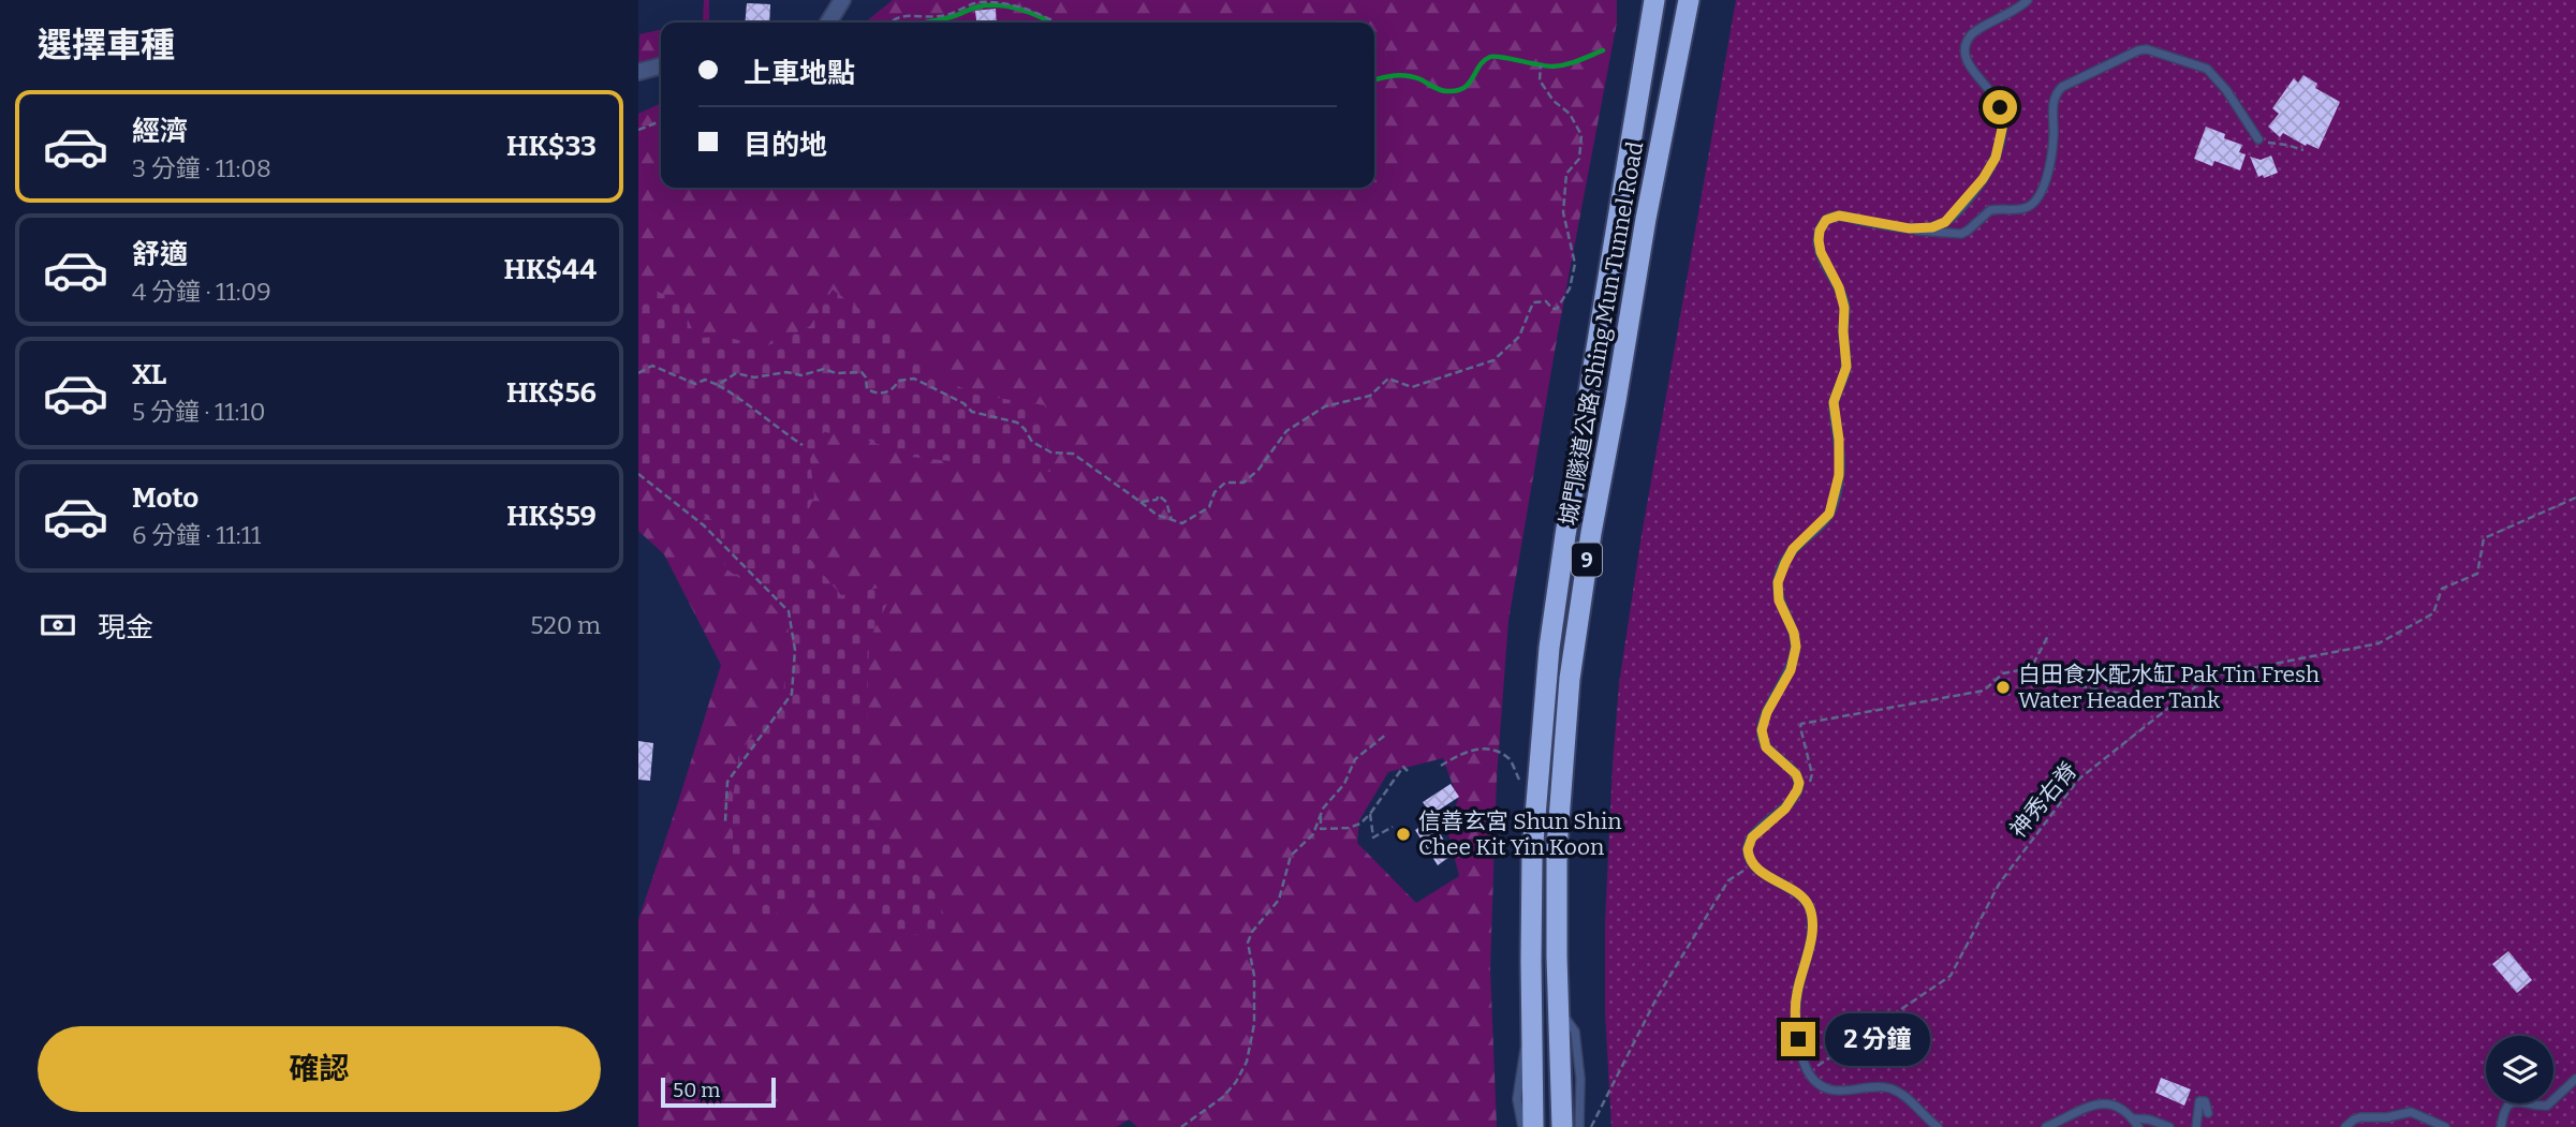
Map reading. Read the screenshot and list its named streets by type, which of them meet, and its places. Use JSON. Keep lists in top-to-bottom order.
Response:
{
  "streets": {
    "highway": ["城門隧道公路 Shing Mun Tunnel Road", "9"],
    "path": ["神秀右脊"]
  },
  "places": ["白田食水配水缸 Pak Tin Fresh Water Header Tank", "信善玄宮 Shun Shin Chee Kit Yin Koon"],
  "scale_bar": "50 m",
  "page": {
    "heading": "選擇車種",
    "banner": ["上車地點", "目的地"],
    "list": [
      {
        "name": "經濟",
        "note": "3 分鐘 · 11:08",
        "value": "HK$33"
      },
      {
        "name": "舒適",
        "note": "4 分鐘 · 11:09",
        "value": "HK$44"
      },
      {
        "name": "XL",
        "note": "5 分鐘 · 11:10",
        "value": "HK$56"
      },
      {
        "name": "Moto",
        "note": "6 分鐘 · 11:11",
        "value": "HK$59"
      }
    ],
    "pay": ["現金", "520 m"],
    "buttons": "確認",
    "bubble": "2 分鐘",
    "scale": "50 m"
  }
}
